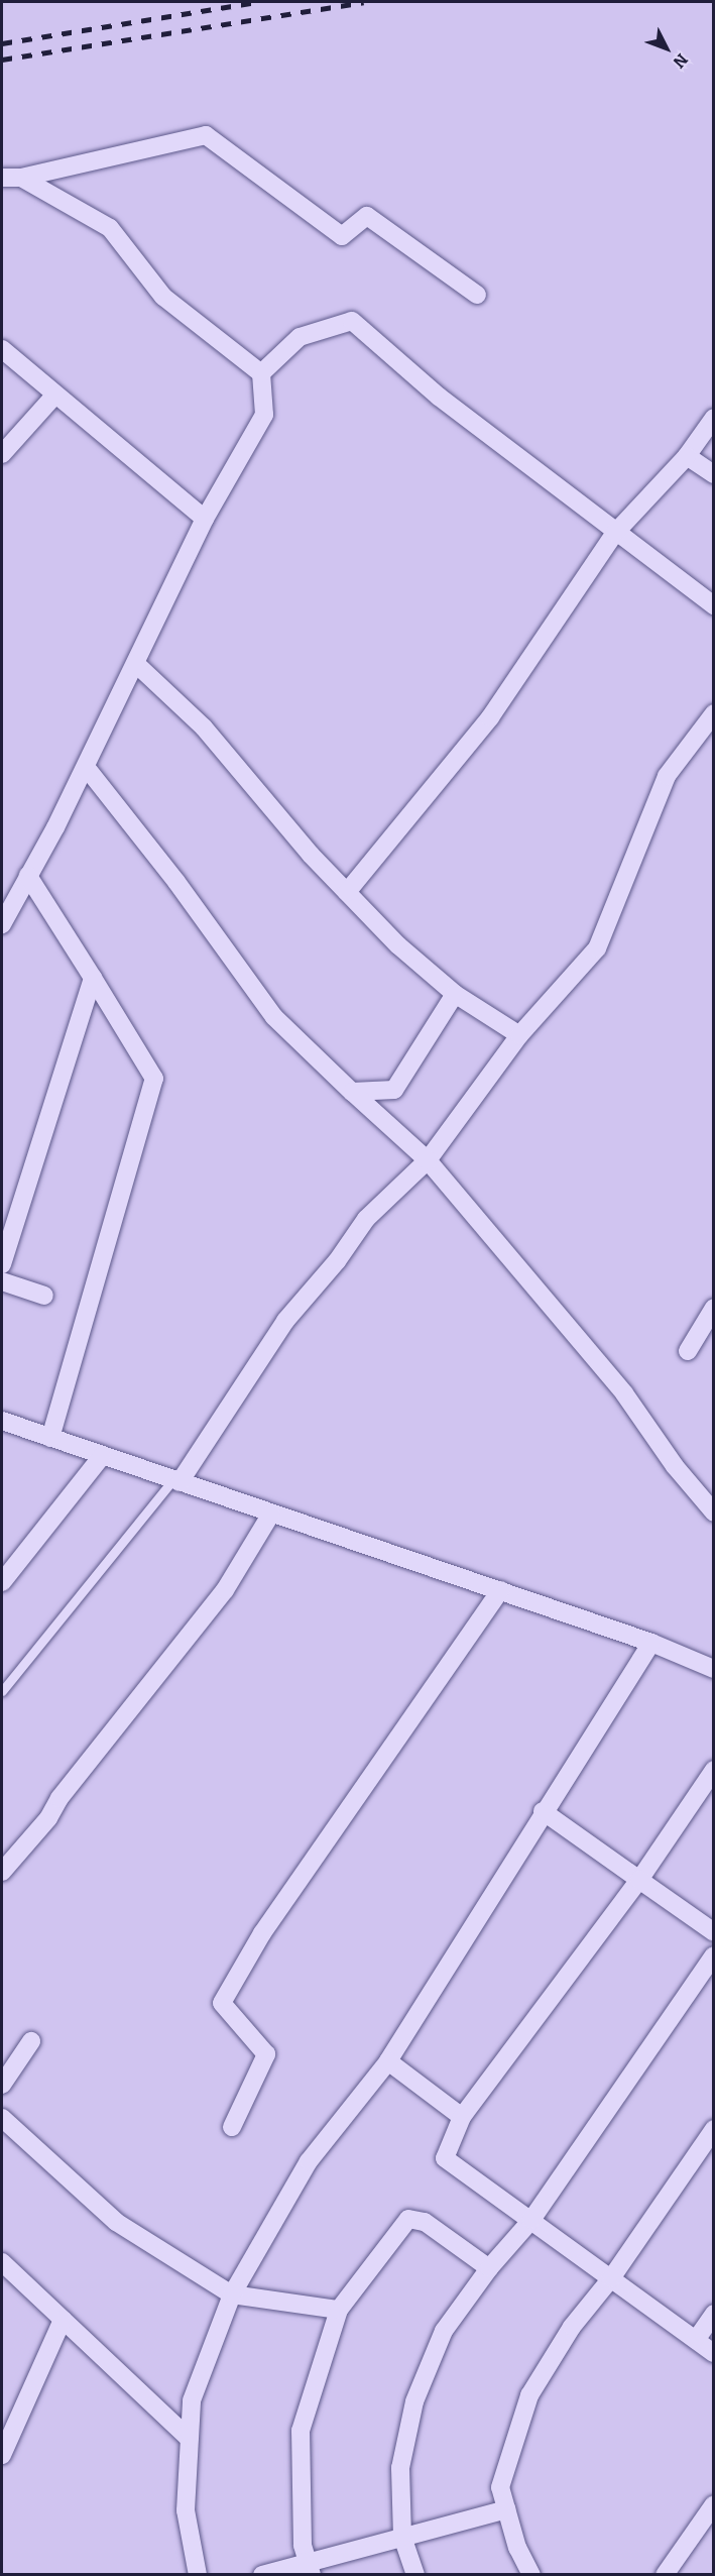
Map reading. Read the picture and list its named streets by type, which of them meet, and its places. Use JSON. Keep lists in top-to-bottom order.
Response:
{
  "north": "bottom right"
}
